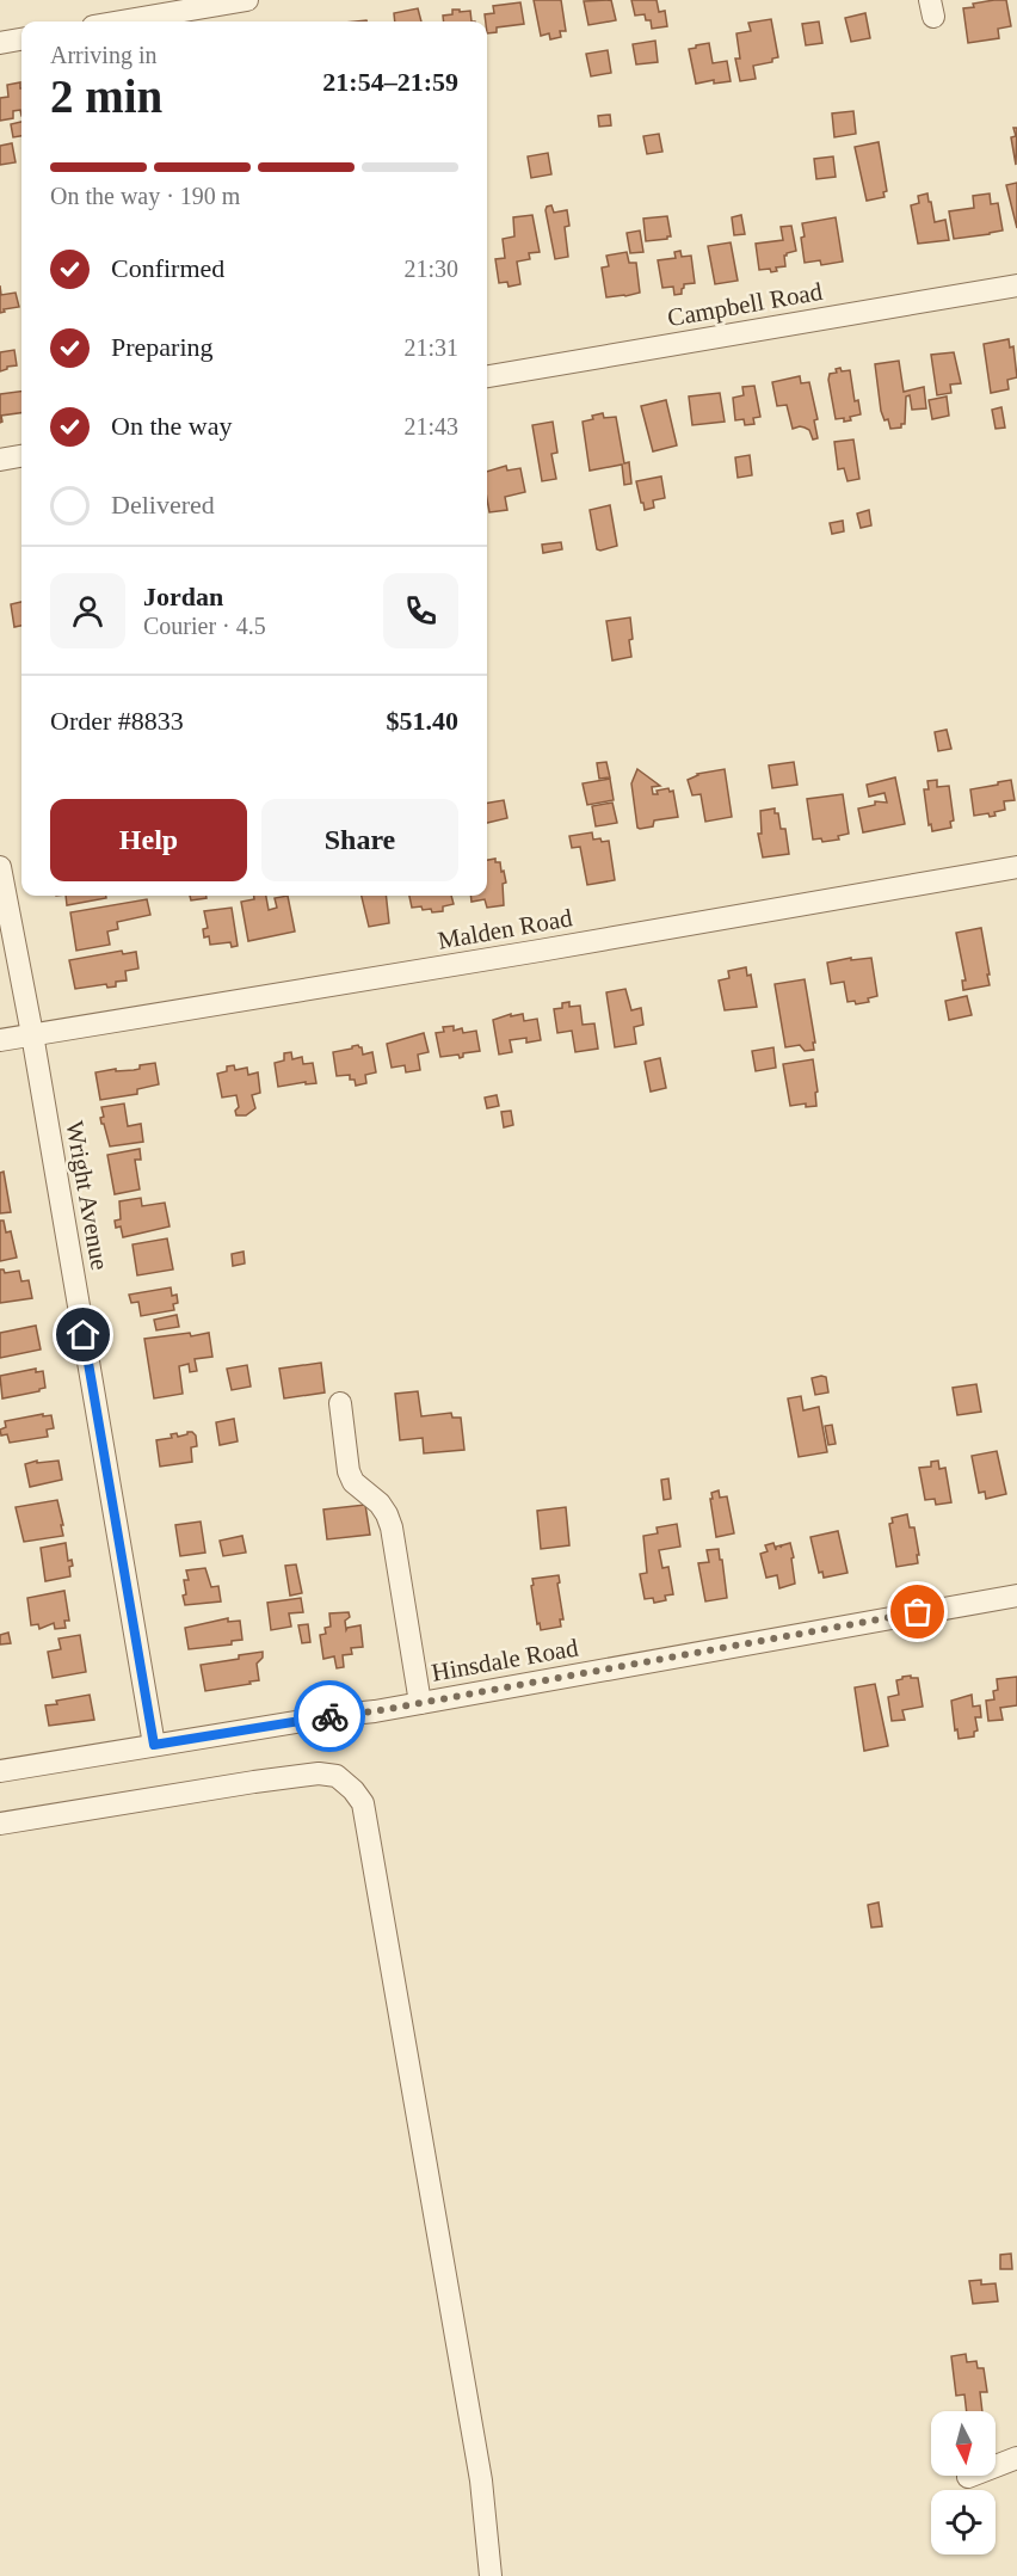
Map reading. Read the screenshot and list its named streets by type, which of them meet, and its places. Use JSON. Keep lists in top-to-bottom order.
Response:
{
  "streets": {
    "street": [
      "Campbell Road",
      "Malden Road",
      "Wright Avenue",
      "Hinsdale Road"
    ]
  },
  "crossings": [
    ["Malden Road", "Wright Avenue"],
    ["Wright Avenue", "Hinsdale Road"]
  ],
  "north": "bottom",
  "page": {
    "heading": ["2 min", "Arriving in", "21:54–21:59"],
    "panel": [
      "Jordan",
      "Courier · 4.5",
      "Order #8833",
      "$51.40"
    ],
    "bar": "On the way · 190 m",
    "list": [
      ["Confirmed", "21:30"],
      ["Preparing", "21:31"],
      ["On the way", "21:43"],
      "Delivered"
    ],
    "buttons": ["Help", "Share"]
  }
}
